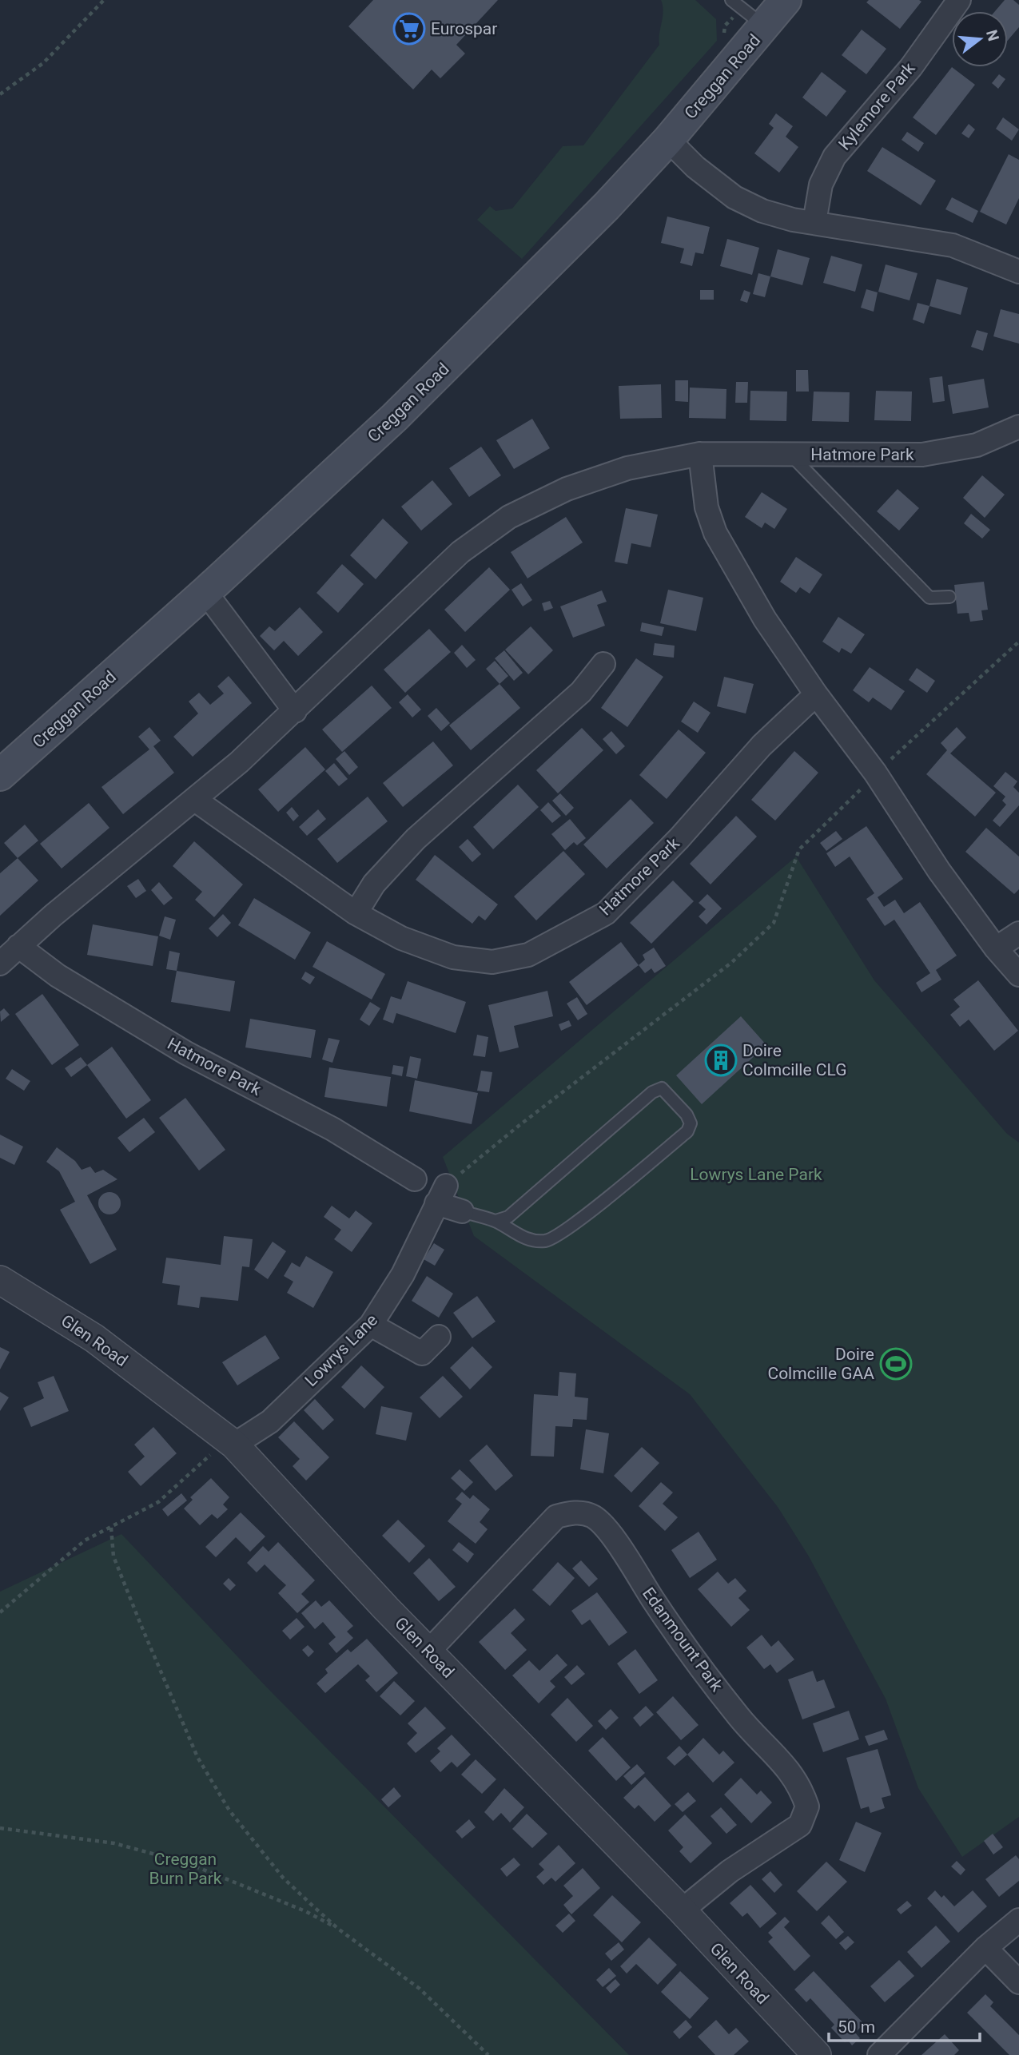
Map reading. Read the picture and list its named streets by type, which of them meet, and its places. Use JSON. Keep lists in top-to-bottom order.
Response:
{
  "streets": {
    "main road": ["Creggan Road"],
    "street": [
      "Kylemore Park",
      "Hatmore Park",
      "Glen Road",
      "Lowrys Lane",
      "Edanmount Park"
    ]
  },
  "crossings": [
    ["Glen Road", "Lowrys Lane"],
    ["Glen Road", "Edanmount Park"]
  ],
  "parks": ["Lowrys Lane Park", "Creggan Burn Park"],
  "places": {
    "supermarket": ["Eurospar"],
    "building": ["Doire Colmcille CLG"],
    "sports": ["Doire Colmcille GAA"]
  },
  "scale_bar": "50 m",
  "north": "right"
}
